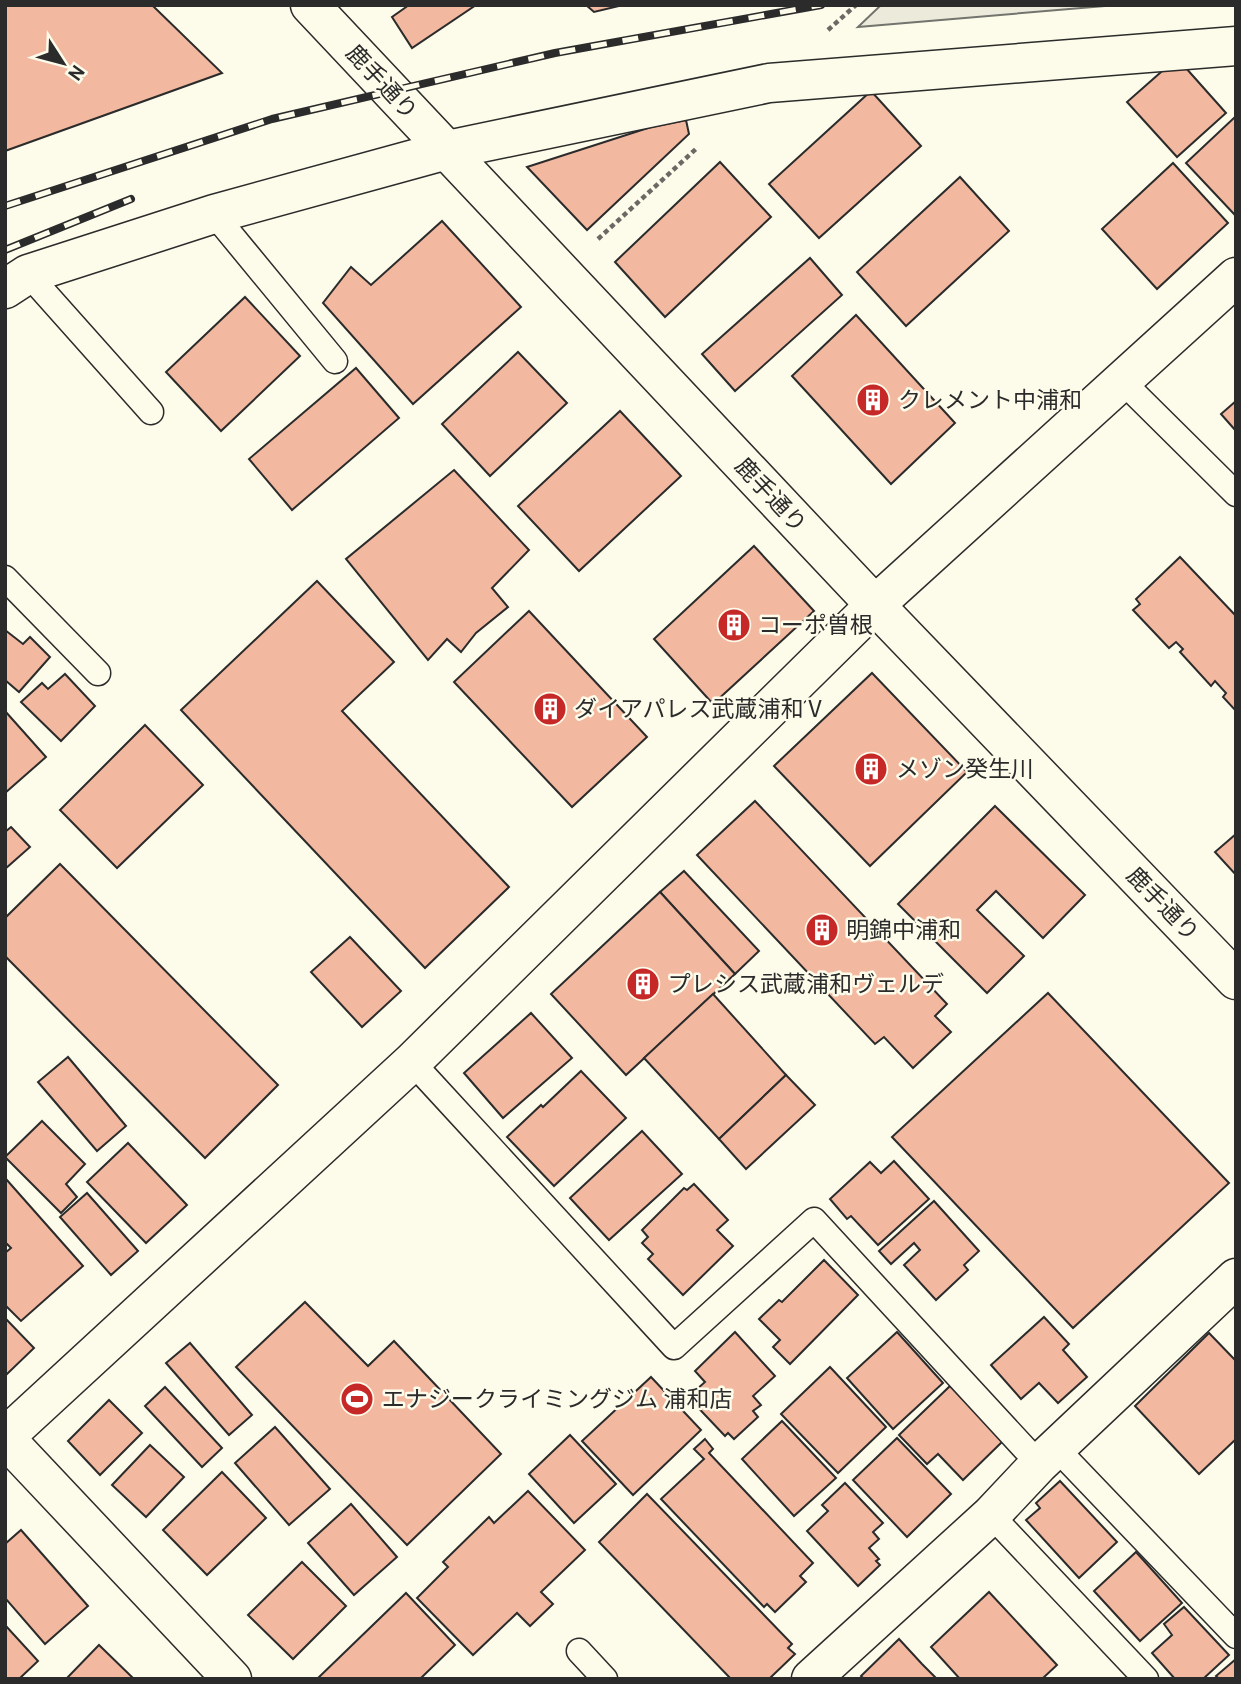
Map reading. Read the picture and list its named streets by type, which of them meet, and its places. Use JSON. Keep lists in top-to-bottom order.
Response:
{
  "streets": {
    "street": ["鹿手通り"]
  },
  "places": {
    "building": [
      "クレメント中浦和",
      "コーポ曽根",
      "ダイアパレス武蔵浦和Ⅴ",
      "メゾン癸生川",
      "明錦中浦和",
      "プレシス武蔵浦和ヴェルデ"
    ],
    "sports": ["エナジークライミングジム 浦和店"]
  },
  "north": "bottom right"
}
